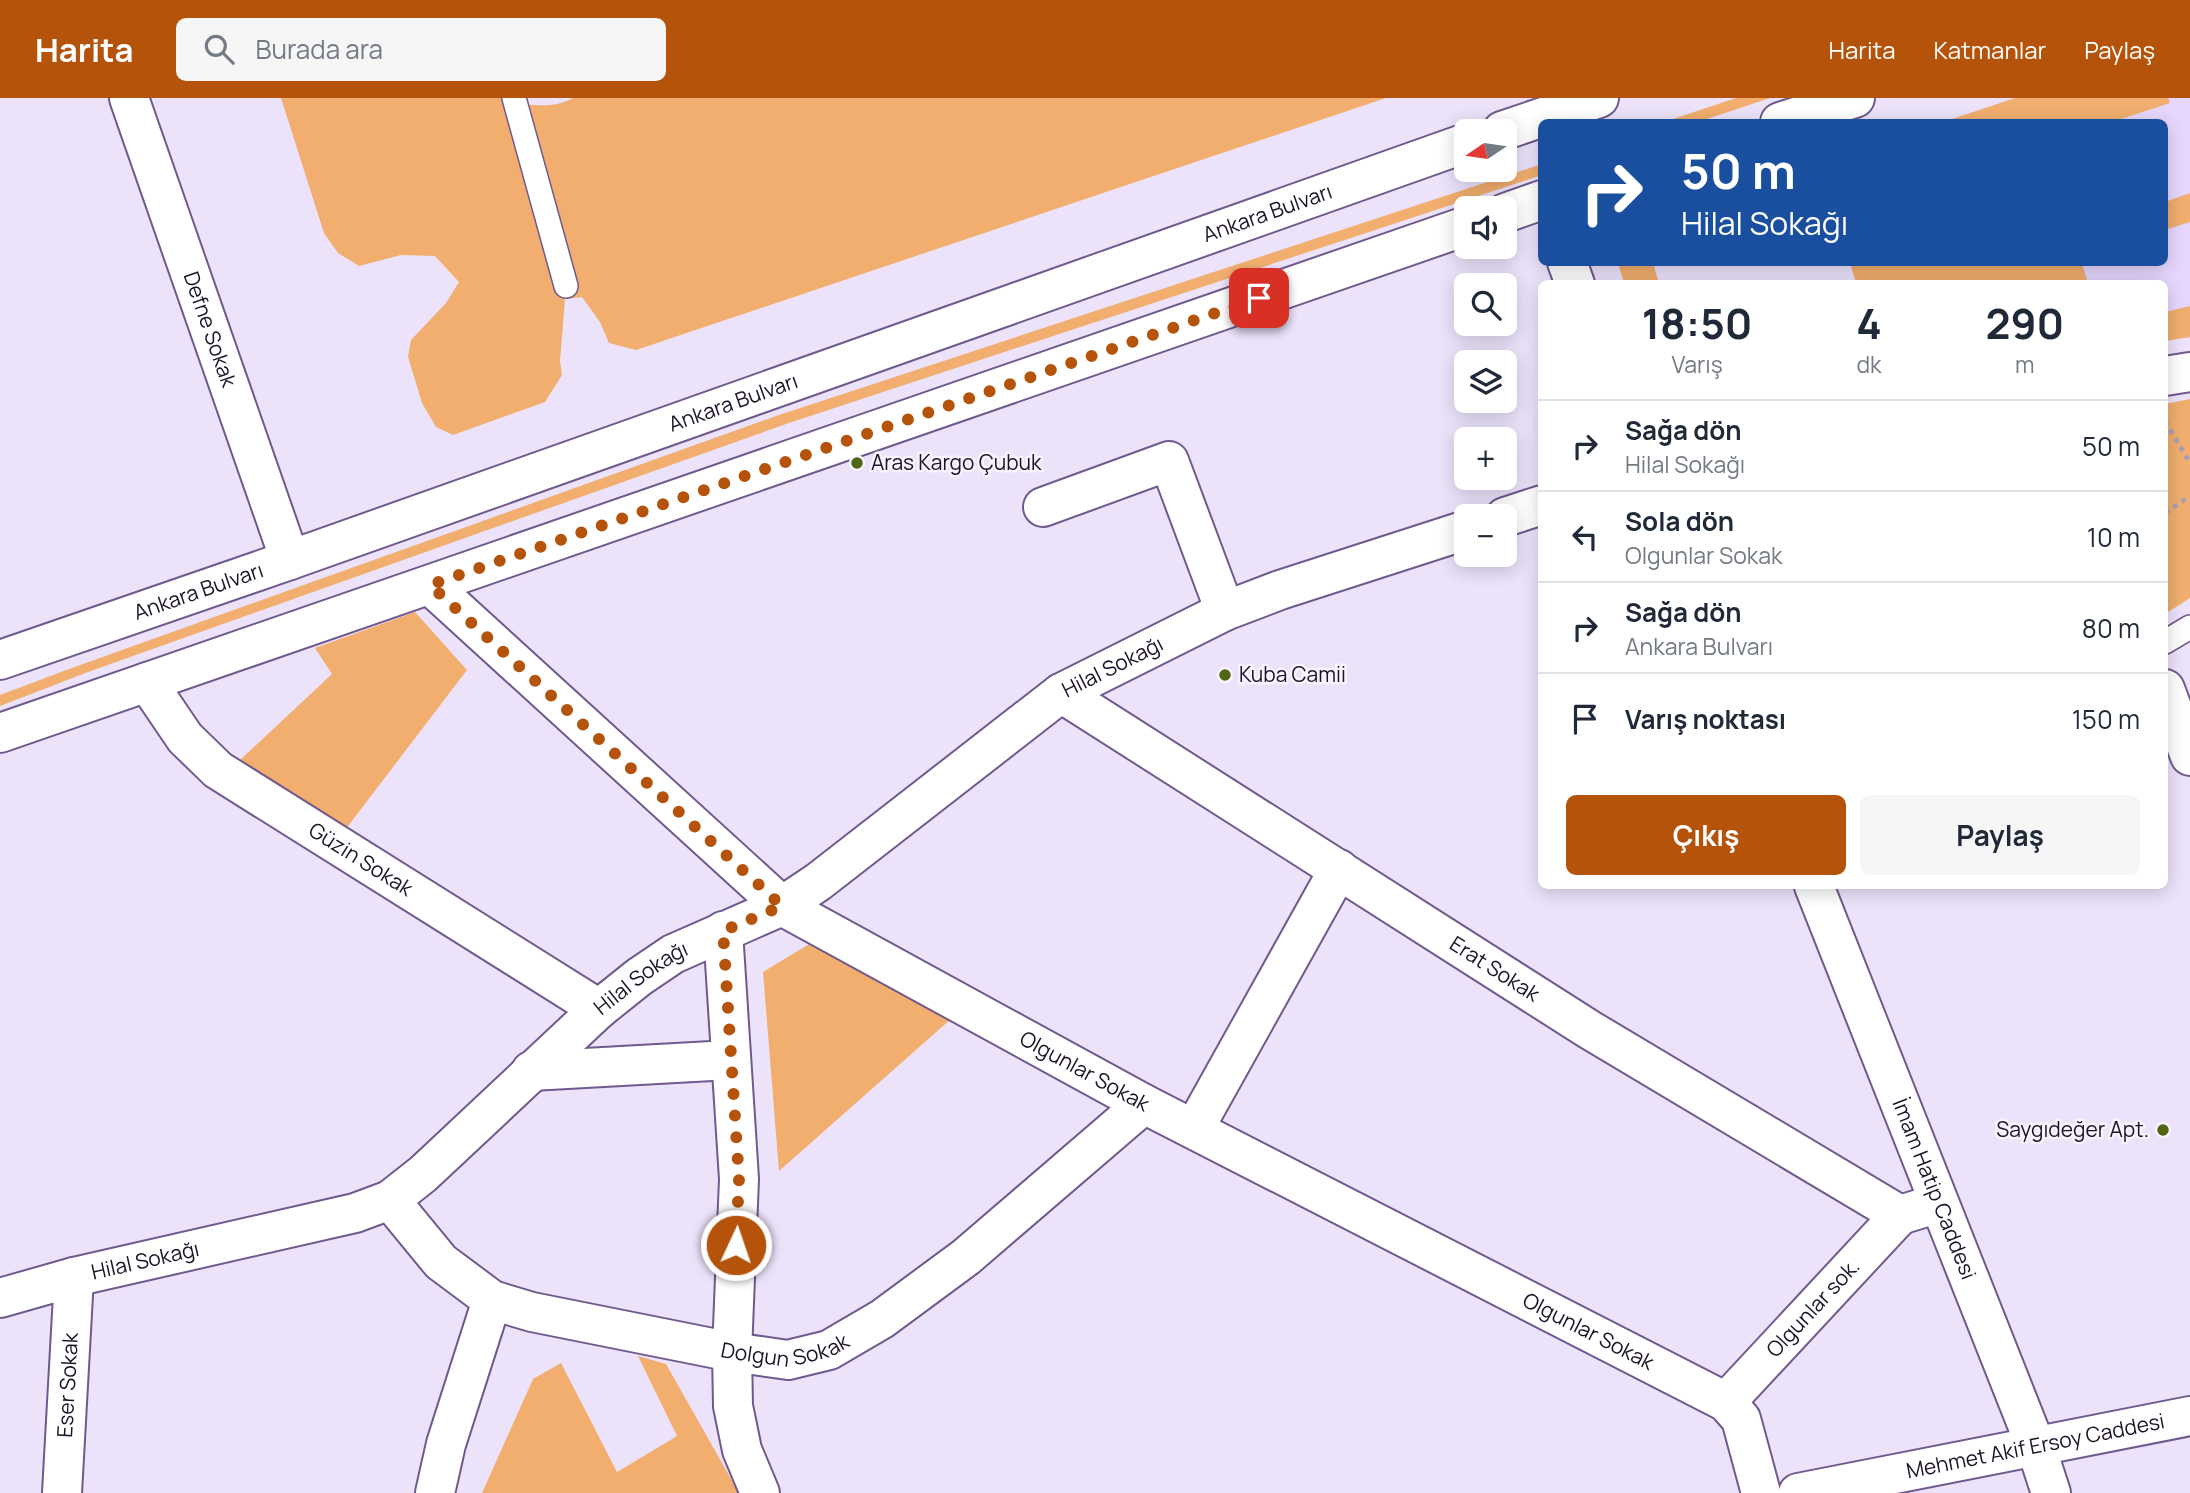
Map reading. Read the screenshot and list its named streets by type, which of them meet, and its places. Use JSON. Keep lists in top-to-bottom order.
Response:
{
  "streets": {
    "street": [
      "Ankara Bulvarı",
      "Defne Sokak",
      "Hilal Sokağı",
      "Güzin Sokak",
      "Erat Sokak",
      "Olgunlar Sokak",
      "İmam Hatip Caddesi",
      "Olgunlar sok.",
      "Dolgun Sokak",
      "Eser Sokak",
      "Mehmet Akif Ersoy Caddesi"
    ]
  },
  "crossings": [
    ["Ankara Bulvarı", "Defne Sokak"],
    ["Hilal Sokağı", "Güzin Sokak"],
    ["Hilal Sokağı", "Erat Sokak"],
    ["Hilal Sokağı", "Olgunlar Sokak"],
    ["Hilal Sokağı", "Dolgun Sokak"],
    ["Hilal Sokağı", "Eser Sokak"],
    ["Erat Sokak", "Olgunlar sok."],
    ["Olgunlar Sokak", "Olgunlar sok."],
    ["Olgunlar Sokak", "Dolgun Sokak"],
    ["İmam Hatip Caddesi", "Mehmet Akif Ersoy Caddesi"]
  ],
  "places": ["Aras Kargo Çubuk", "Kuba Camii", "Saygıdeğer Apt."],
  "north": "left",
  "page": {
    "header": "Harita",
    "search": "Burada ara",
    "nav": ["Harita", "Katmanlar", "Paylaş"],
    "map_buttons": ["+", "−"],
    "turn": ["50 m", "Hilal Sokağı"],
    "eta": [
      "18:50",
      "Varış",
      "4",
      "dk",
      "290",
      "m"
    ],
    "list": [
      {
        "name": "Sağa dön",
        "note": "Hilal Sokağı",
        "value": "50 m"
      },
      {
        "name": "Sola dön",
        "note": "Olgunlar Sokak",
        "value": "10 m"
      },
      {
        "name": "Sağa dön",
        "note": "Ankara Bulvarı",
        "value": "80 m"
      },
      {
        "name": "Varış noktası",
        "value": "150 m"
      }
    ],
    "buttons": ["Çıkış", "Paylaş"]
  }
}
